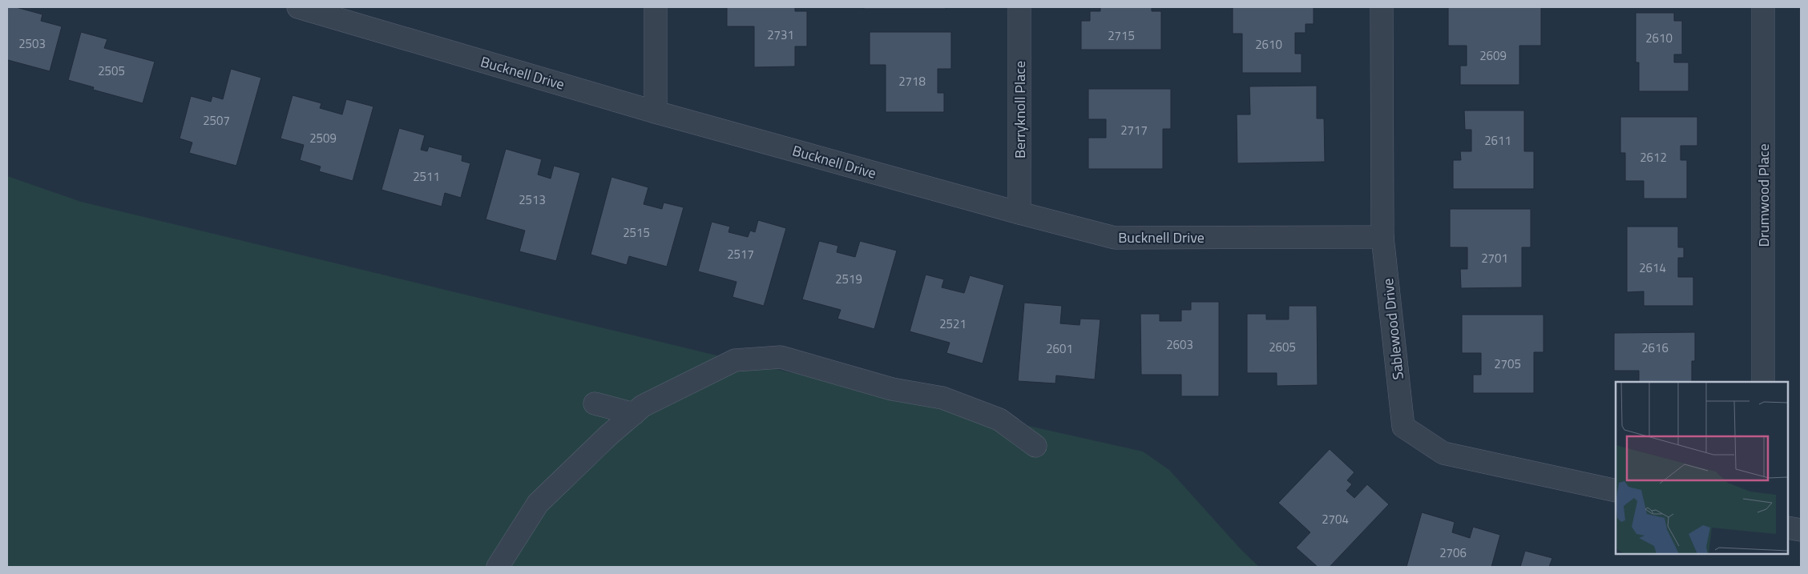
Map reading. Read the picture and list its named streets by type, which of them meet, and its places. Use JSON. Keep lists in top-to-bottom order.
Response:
{
  "streets": {
    "street": [
      "Bucknell Drive",
      "Berryknoll Place",
      "Drumwood Place",
      "Sablewood Drive"
    ]
  },
  "crossings": [
    ["Bucknell Drive", "Berryknoll Place"],
    ["Bucknell Drive", "Sablewood Drive"]
  ],
  "house_numbers": [
    "2731",
    "2715",
    "2610",
    "2503",
    "2610",
    "2609",
    "2505",
    "2718",
    "2507",
    "2717",
    "2509",
    "2611",
    "2612",
    "2511",
    "2513",
    "2515",
    "2517",
    "2701",
    "2614",
    "2519",
    "2521",
    "2603",
    "2605",
    "2616",
    "2601",
    "2705",
    "2704",
    "2706"
  ]
}
